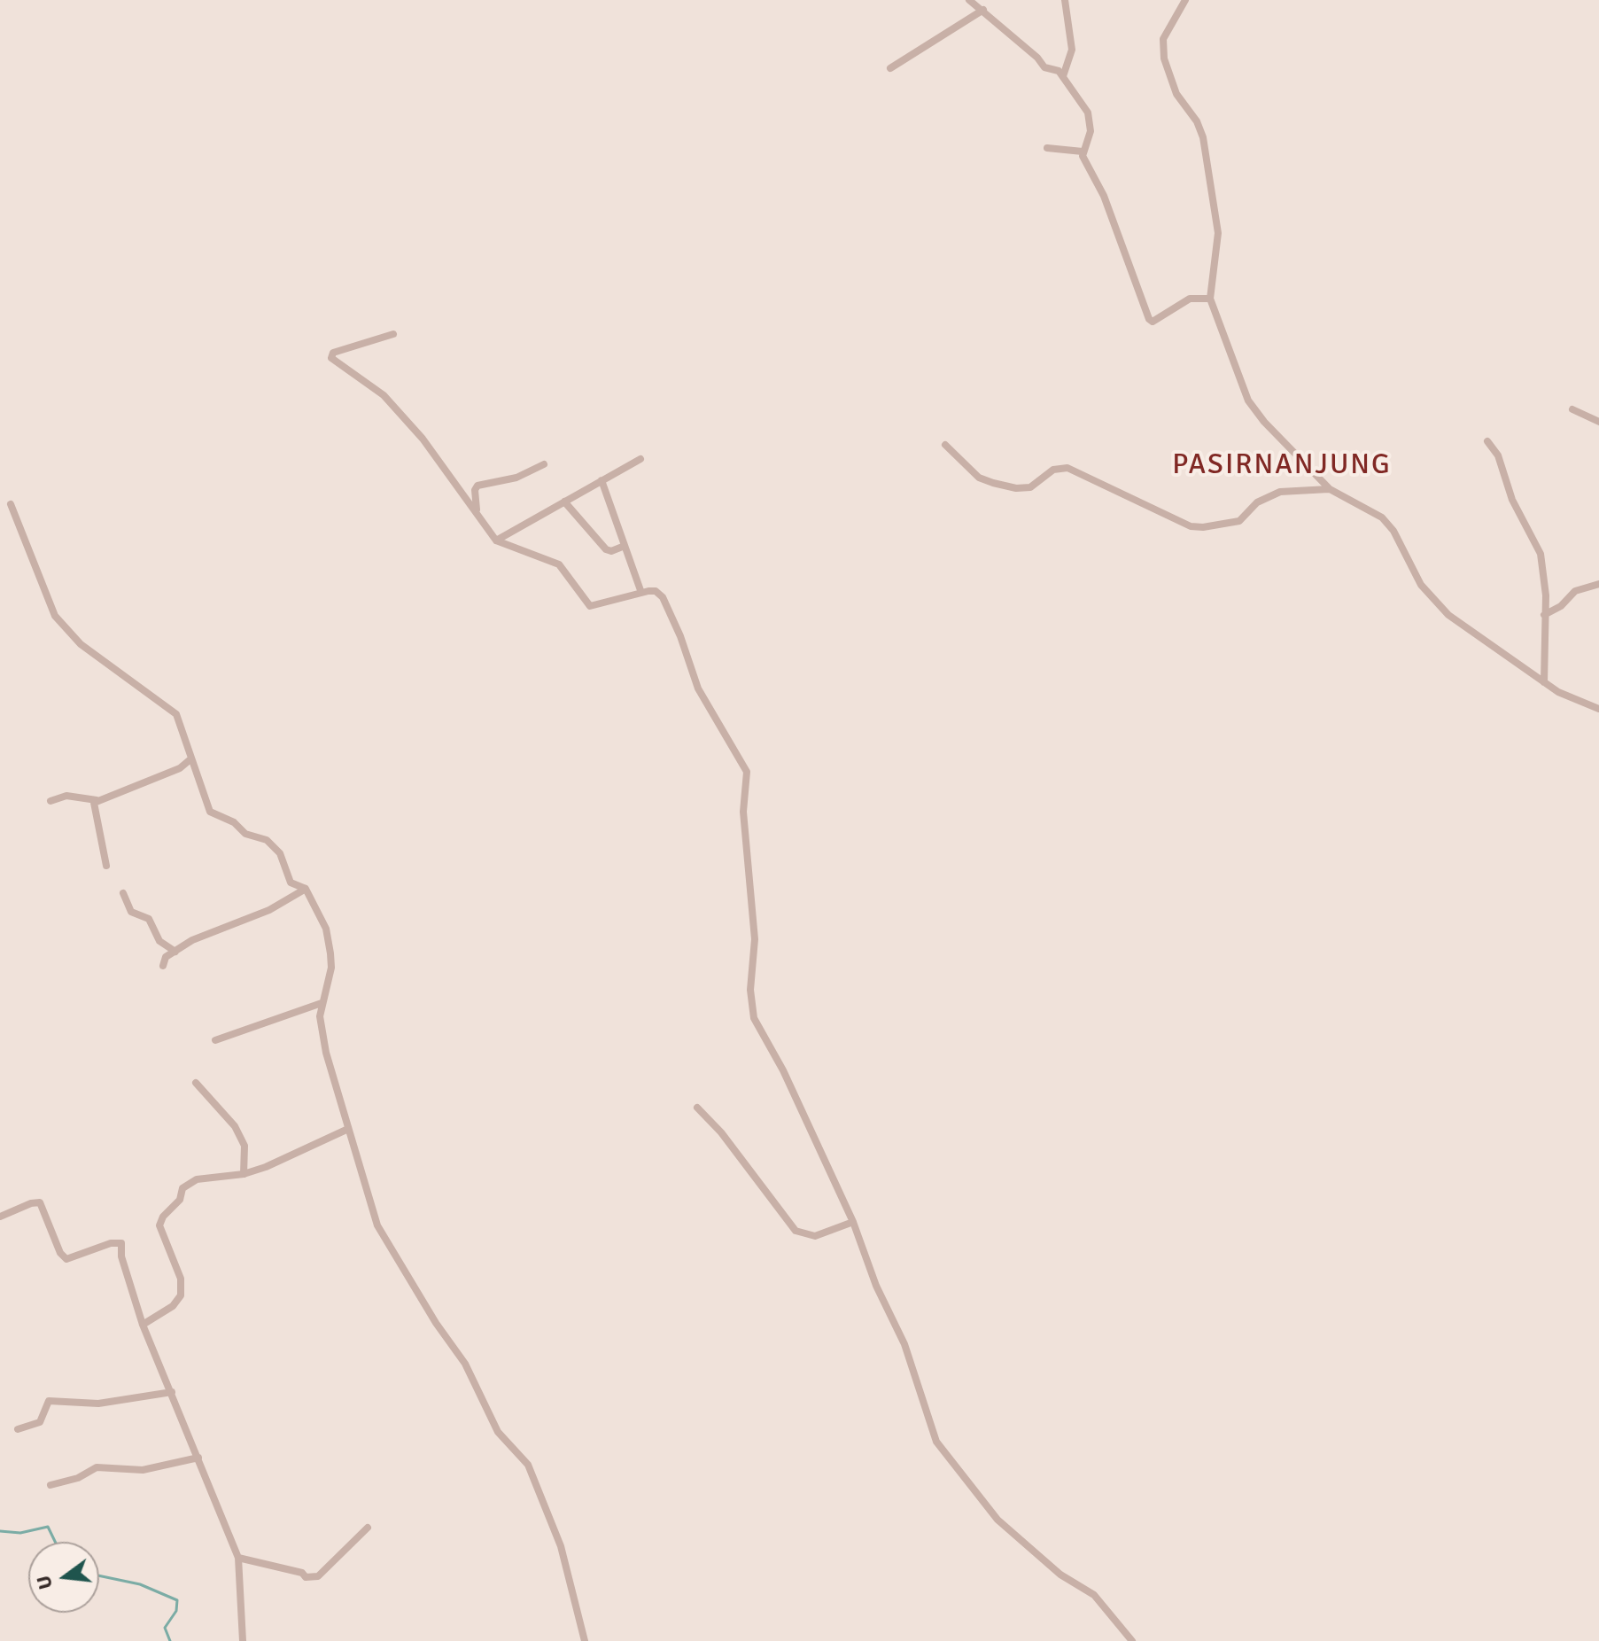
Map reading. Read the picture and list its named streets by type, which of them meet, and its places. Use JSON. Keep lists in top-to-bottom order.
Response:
{
  "districts": ["PASIRNANJUNG"],
  "north": "left"
}
